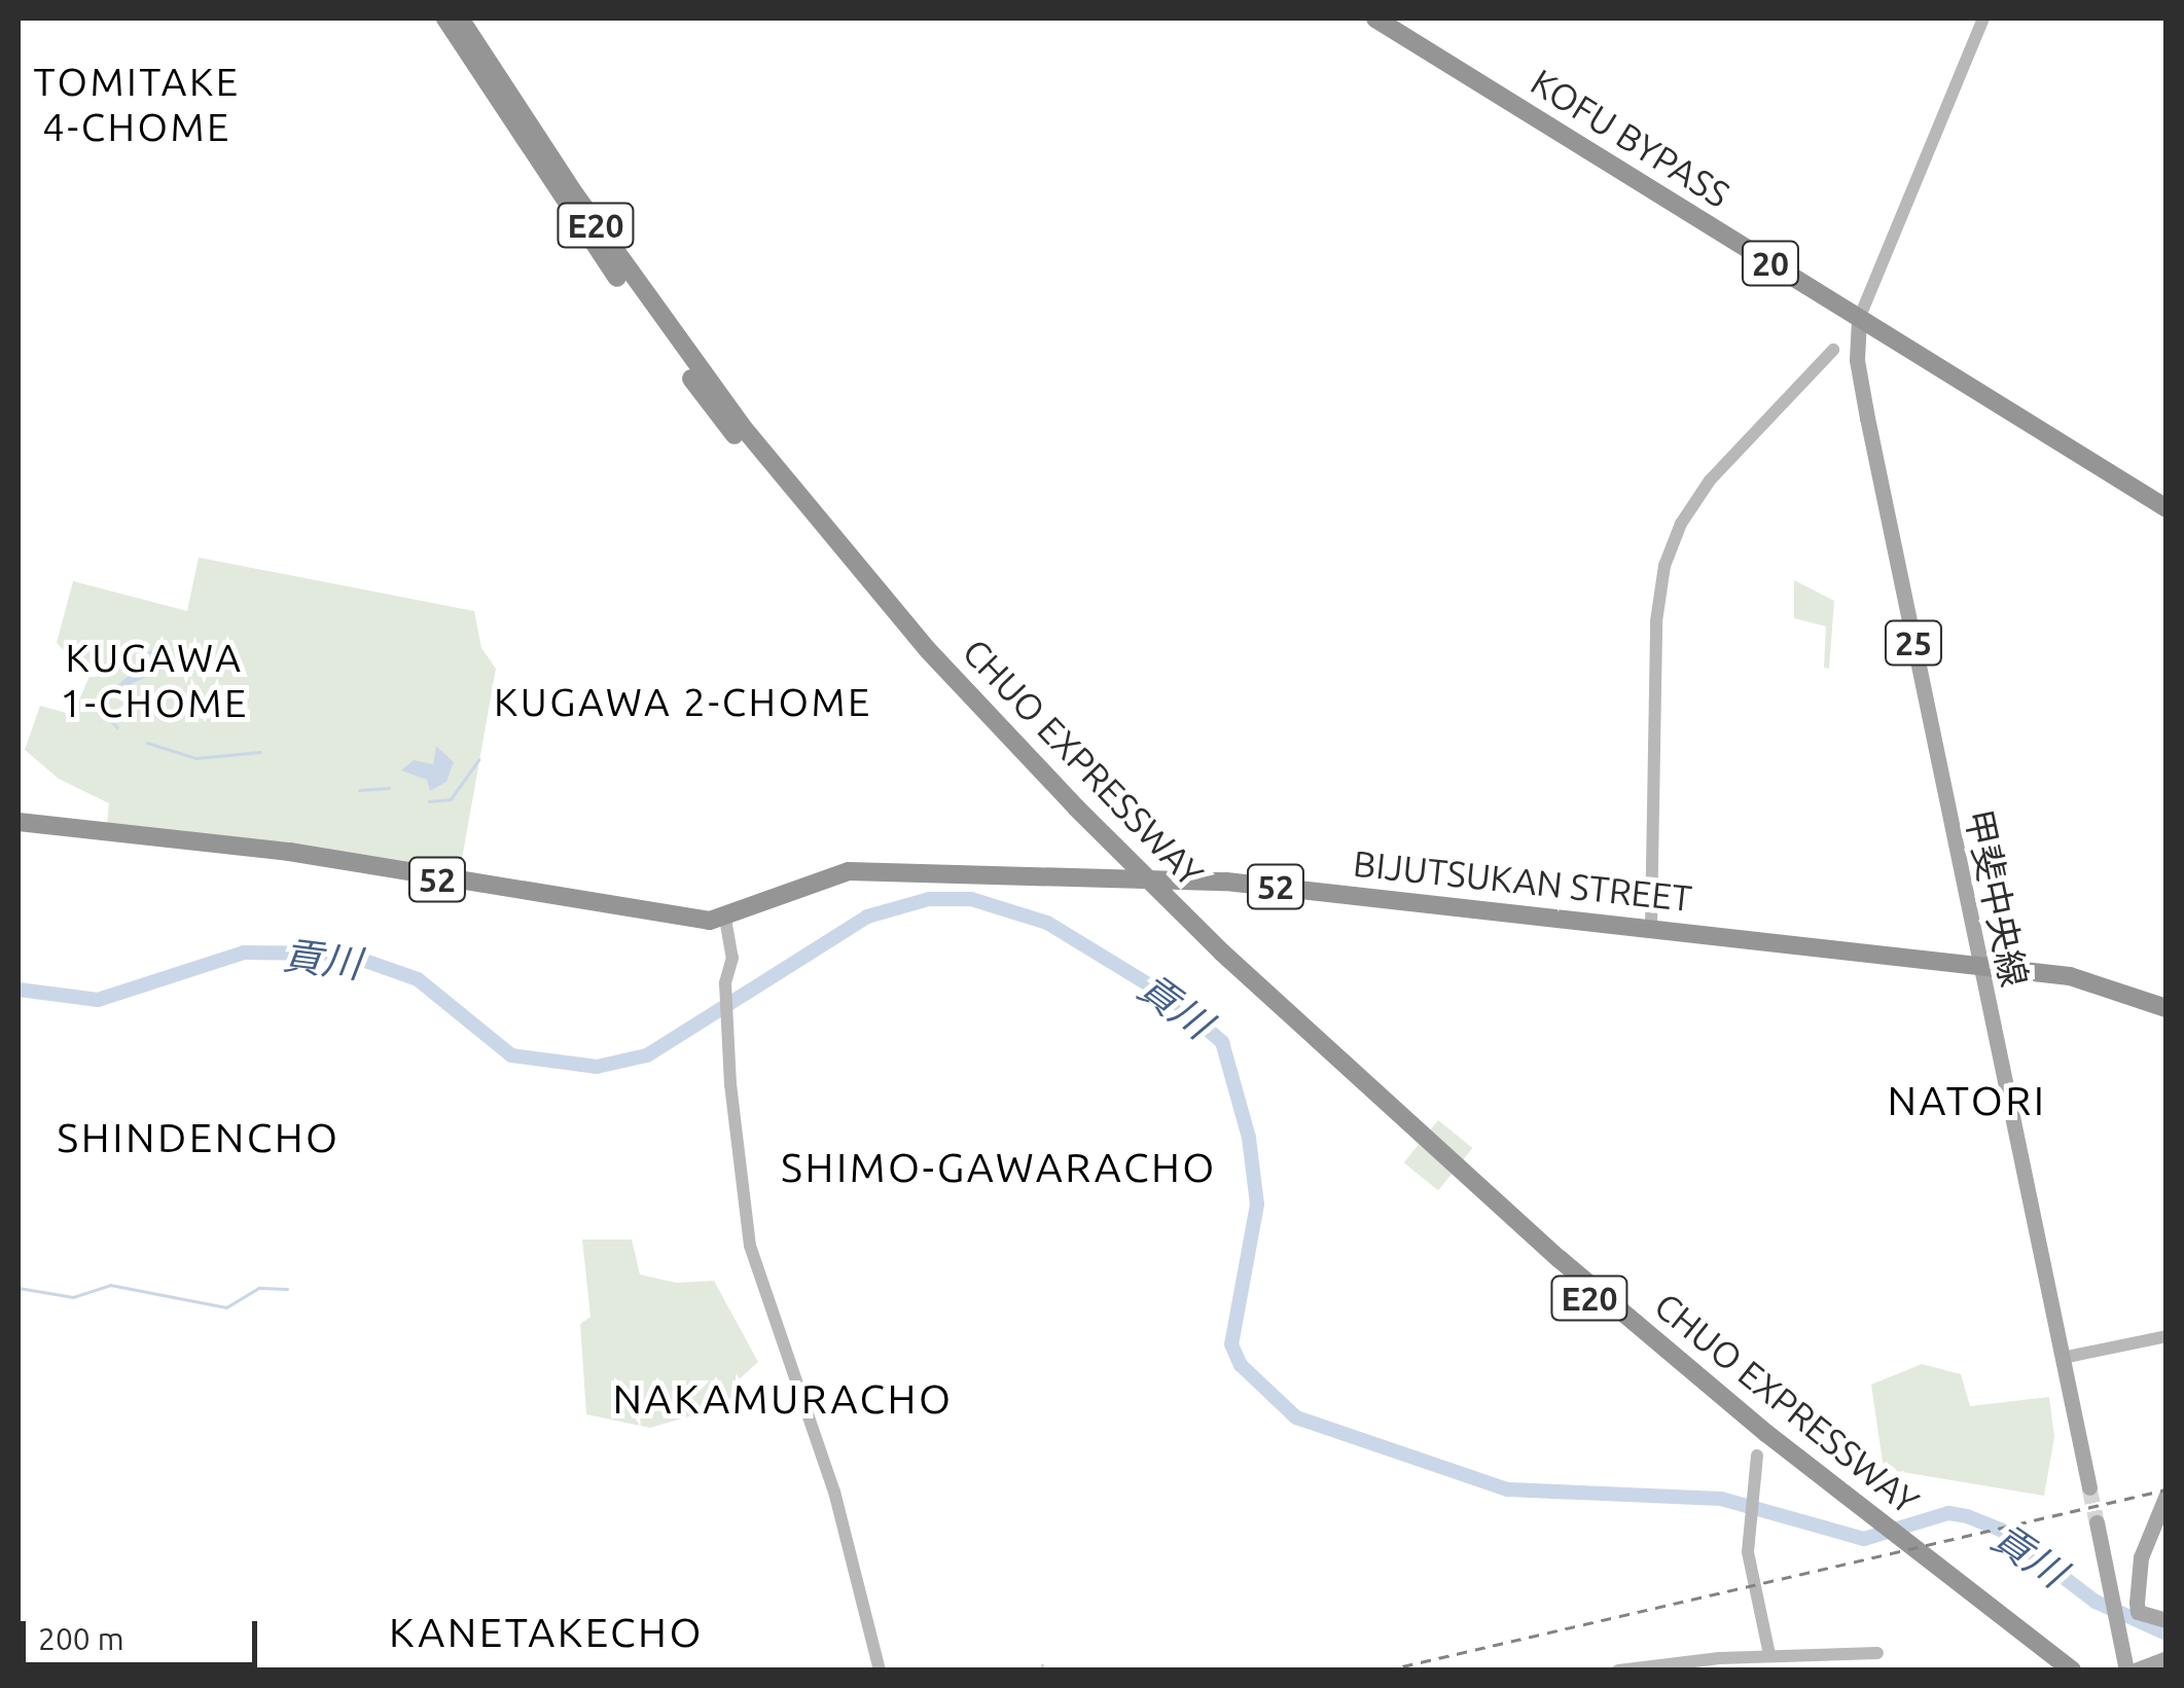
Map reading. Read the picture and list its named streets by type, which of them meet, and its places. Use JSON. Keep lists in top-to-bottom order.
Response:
{
  "streets": {
    "highway": [
      "KOFU BYPASS",
      "E20",
      "20",
      "CHUO EXPRESSWAY",
      "52",
      "BIJUTSUKAN STREET"
    ],
    "main road": ["25", "甲斐中央線"]
  },
  "crossings": [
    ["KOFU BYPASS", "甲斐中央線"],
    ["BIJUTSUKAN STREET", "甲斐中央線"]
  ],
  "districts": [
    "TOMITAKE 4-CHOME",
    "KUGAWA 1-CHOME",
    "KUGAWA 2-CHOME",
    "NATORI",
    "SHINDENCHO",
    "SHIMO-GAWARACHO",
    "NAKAMURACHO",
    "KANETAKECHO"
  ],
  "water": ["貢川"],
  "scale_bar": "200 m"
}
